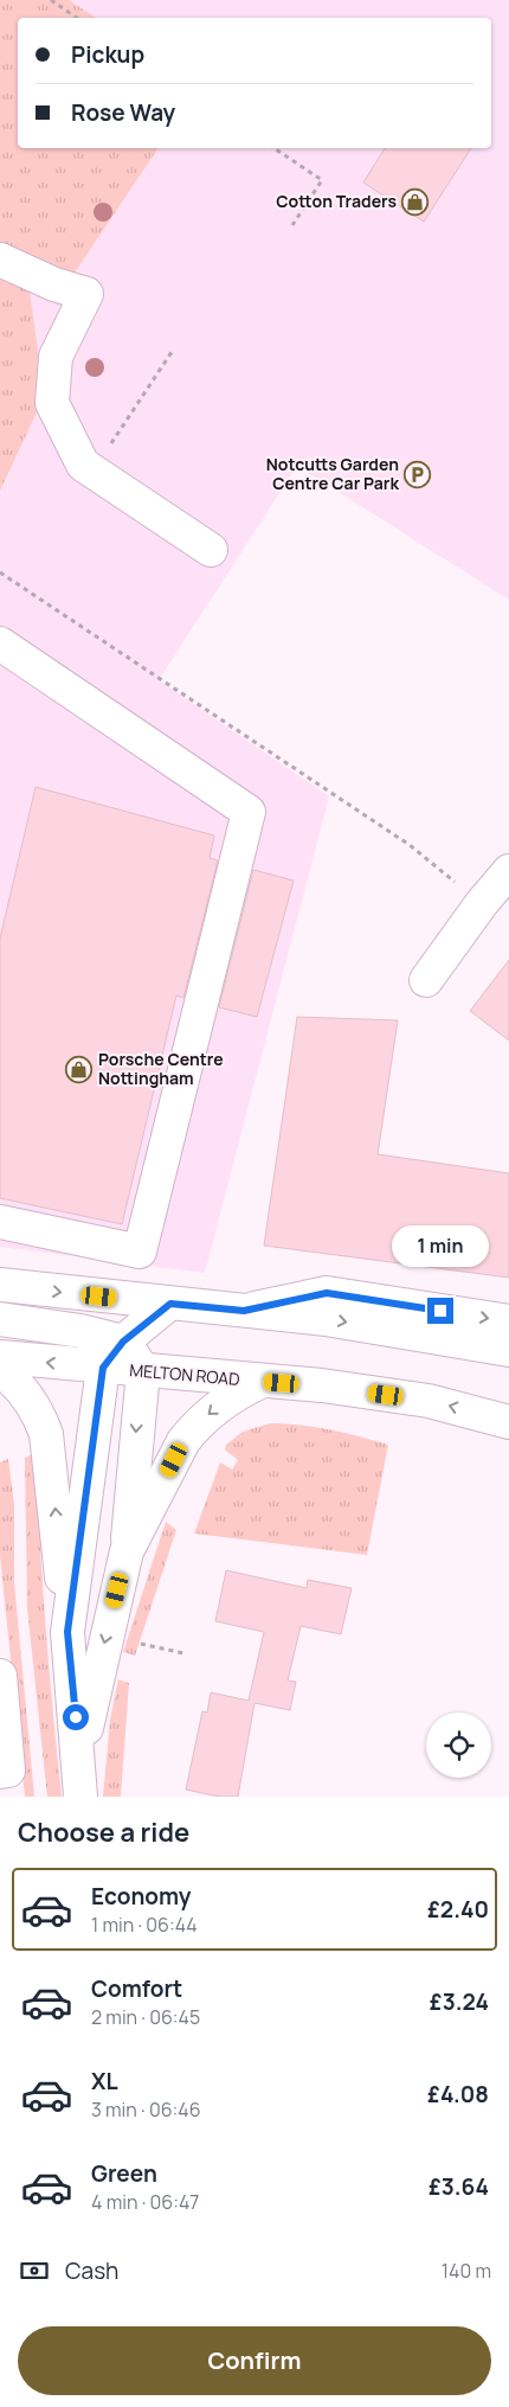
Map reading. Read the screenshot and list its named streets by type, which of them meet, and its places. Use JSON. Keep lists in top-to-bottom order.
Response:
{
  "streets": {
    "street": ["MELTON ROAD"]
  },
  "places": {
    "shop": ["Cotton Traders", "Porsche Centre Nottingham"],
    "parking": ["Notcutts Garden Centre Car Park"]
  },
  "page": {
    "banner": ["Pickup", "Rose Way"],
    "bubble": "1 min",
    "heading": "Choose a ride",
    "list": [
      {
        "name": "Economy",
        "note": "1 min · 06:44",
        "value": "£2.40"
      },
      {
        "name": "Comfort",
        "note": "2 min · 06:45",
        "value": "£3.24"
      },
      {
        "name": "XL",
        "note": "3 min · 06:46",
        "value": "£4.08"
      },
      {
        "name": "Green",
        "note": "4 min · 06:47",
        "value": "£3.64"
      }
    ],
    "pay": ["Cash", "140 m"],
    "buttons": "Confirm"
  }
}
